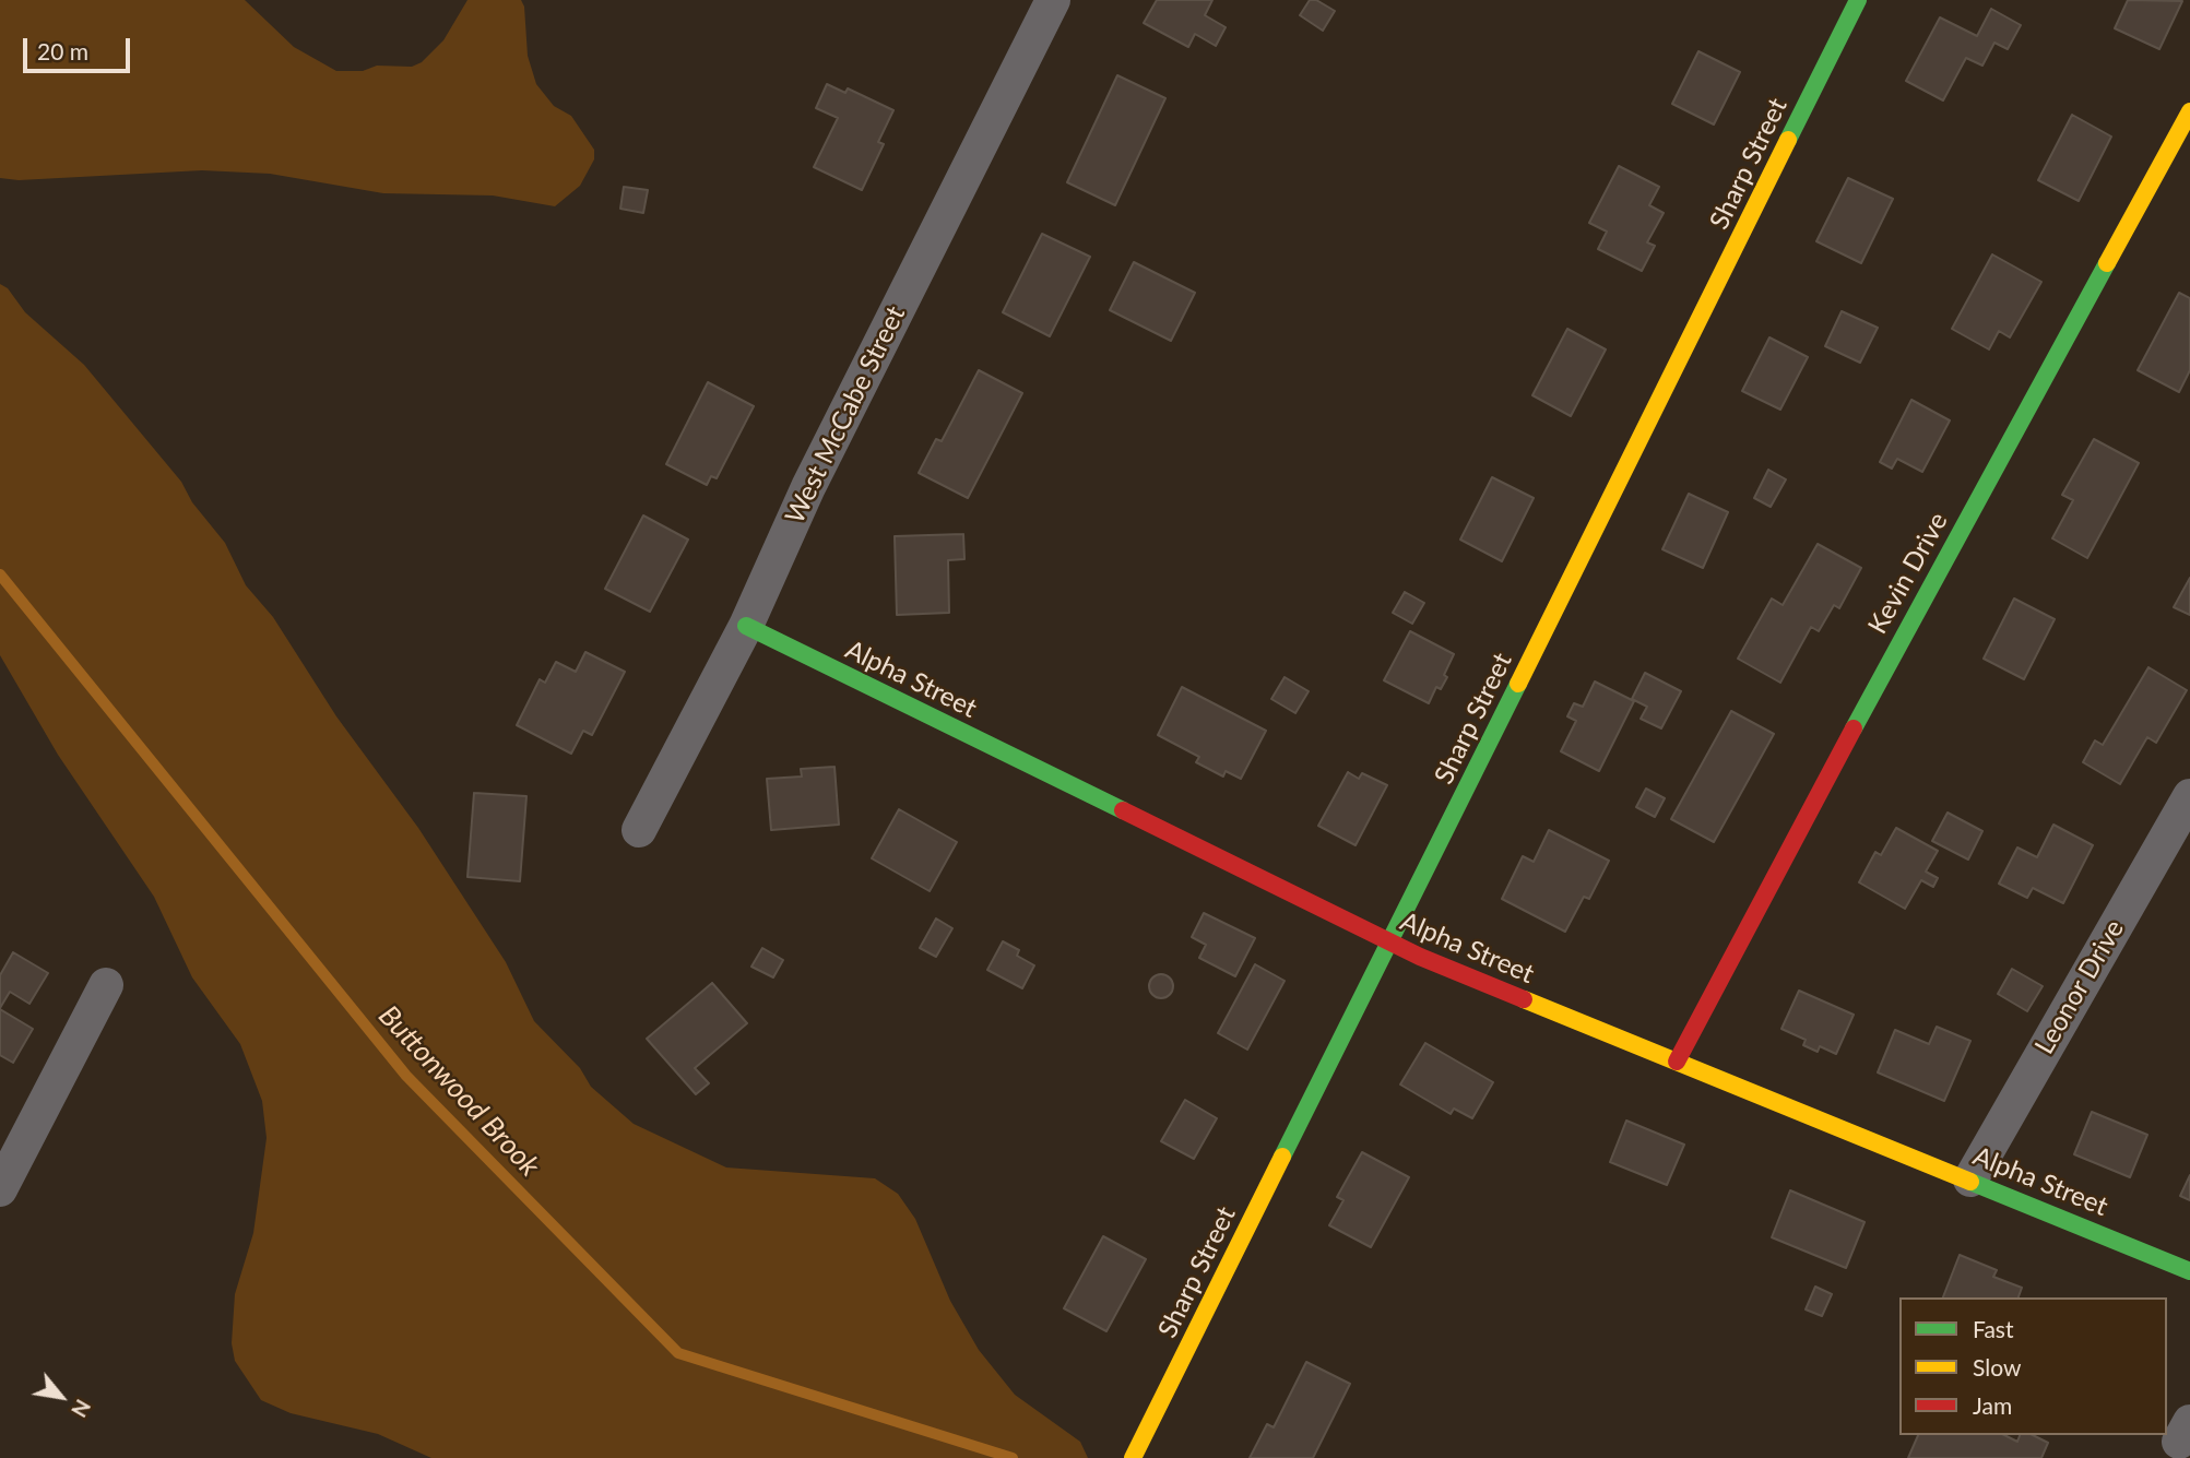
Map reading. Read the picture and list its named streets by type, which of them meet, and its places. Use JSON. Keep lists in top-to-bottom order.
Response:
{
  "streets": {
    "street": [
      "Sharp Street",
      "West McCabe Street",
      "Kevin Drive",
      "Alpha Street",
      "Leonor Drive"
    ]
  },
  "crossings": [
    ["Sharp Street", "Alpha Street"],
    ["West McCabe Street", "Alpha Street"],
    ["Kevin Drive", "Alpha Street"],
    ["Alpha Street", "Leonor Drive"]
  ],
  "water": ["Buttonwood Brook"],
  "legend": ["Fast", "Slow", "Jam"],
  "scale_bar": "20 m",
  "north": "bottom right"
}
